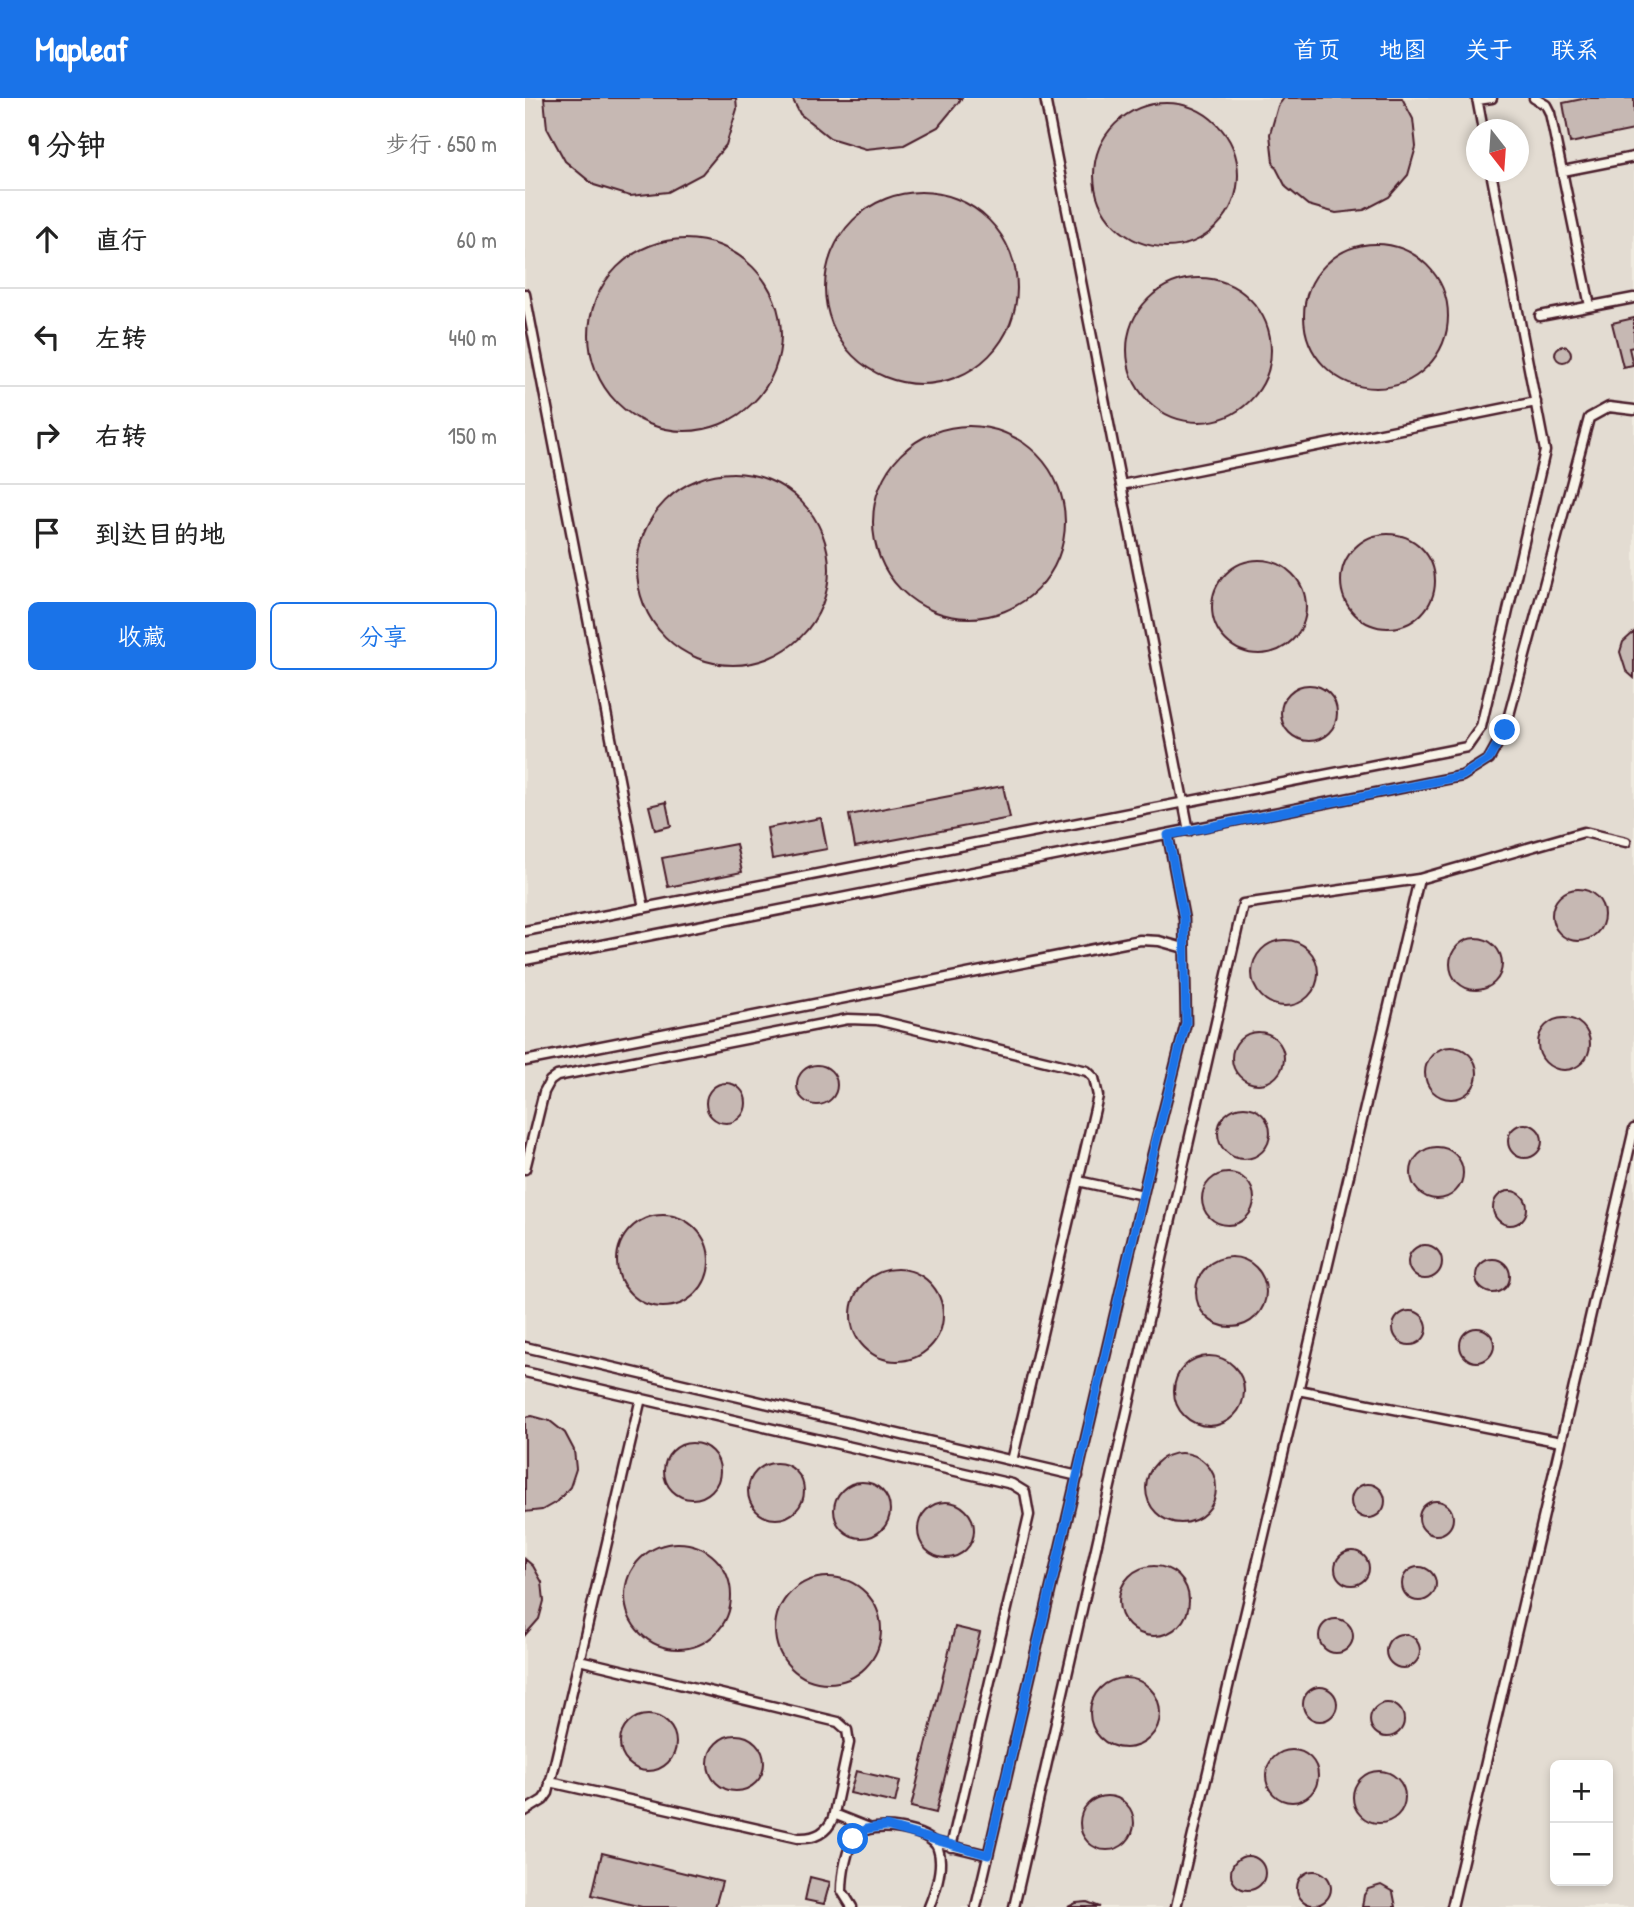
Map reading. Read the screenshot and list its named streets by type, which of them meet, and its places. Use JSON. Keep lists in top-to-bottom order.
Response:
{
  "north": "bottom",
  "page": {
    "header": "Mapleaf",
    "nav": [
      "首页",
      "地图",
      "关于",
      "联系"
    ],
    "heading": ["9 分钟", "步行 · 650 m"],
    "list": [
      ["直行", "60 m"],
      ["左转", "440 m"],
      ["右转", "150 m"],
      "到达目的地"
    ],
    "buttons": ["收藏", "分享"],
    "map_buttons": ["+", "−"]
  }
}
